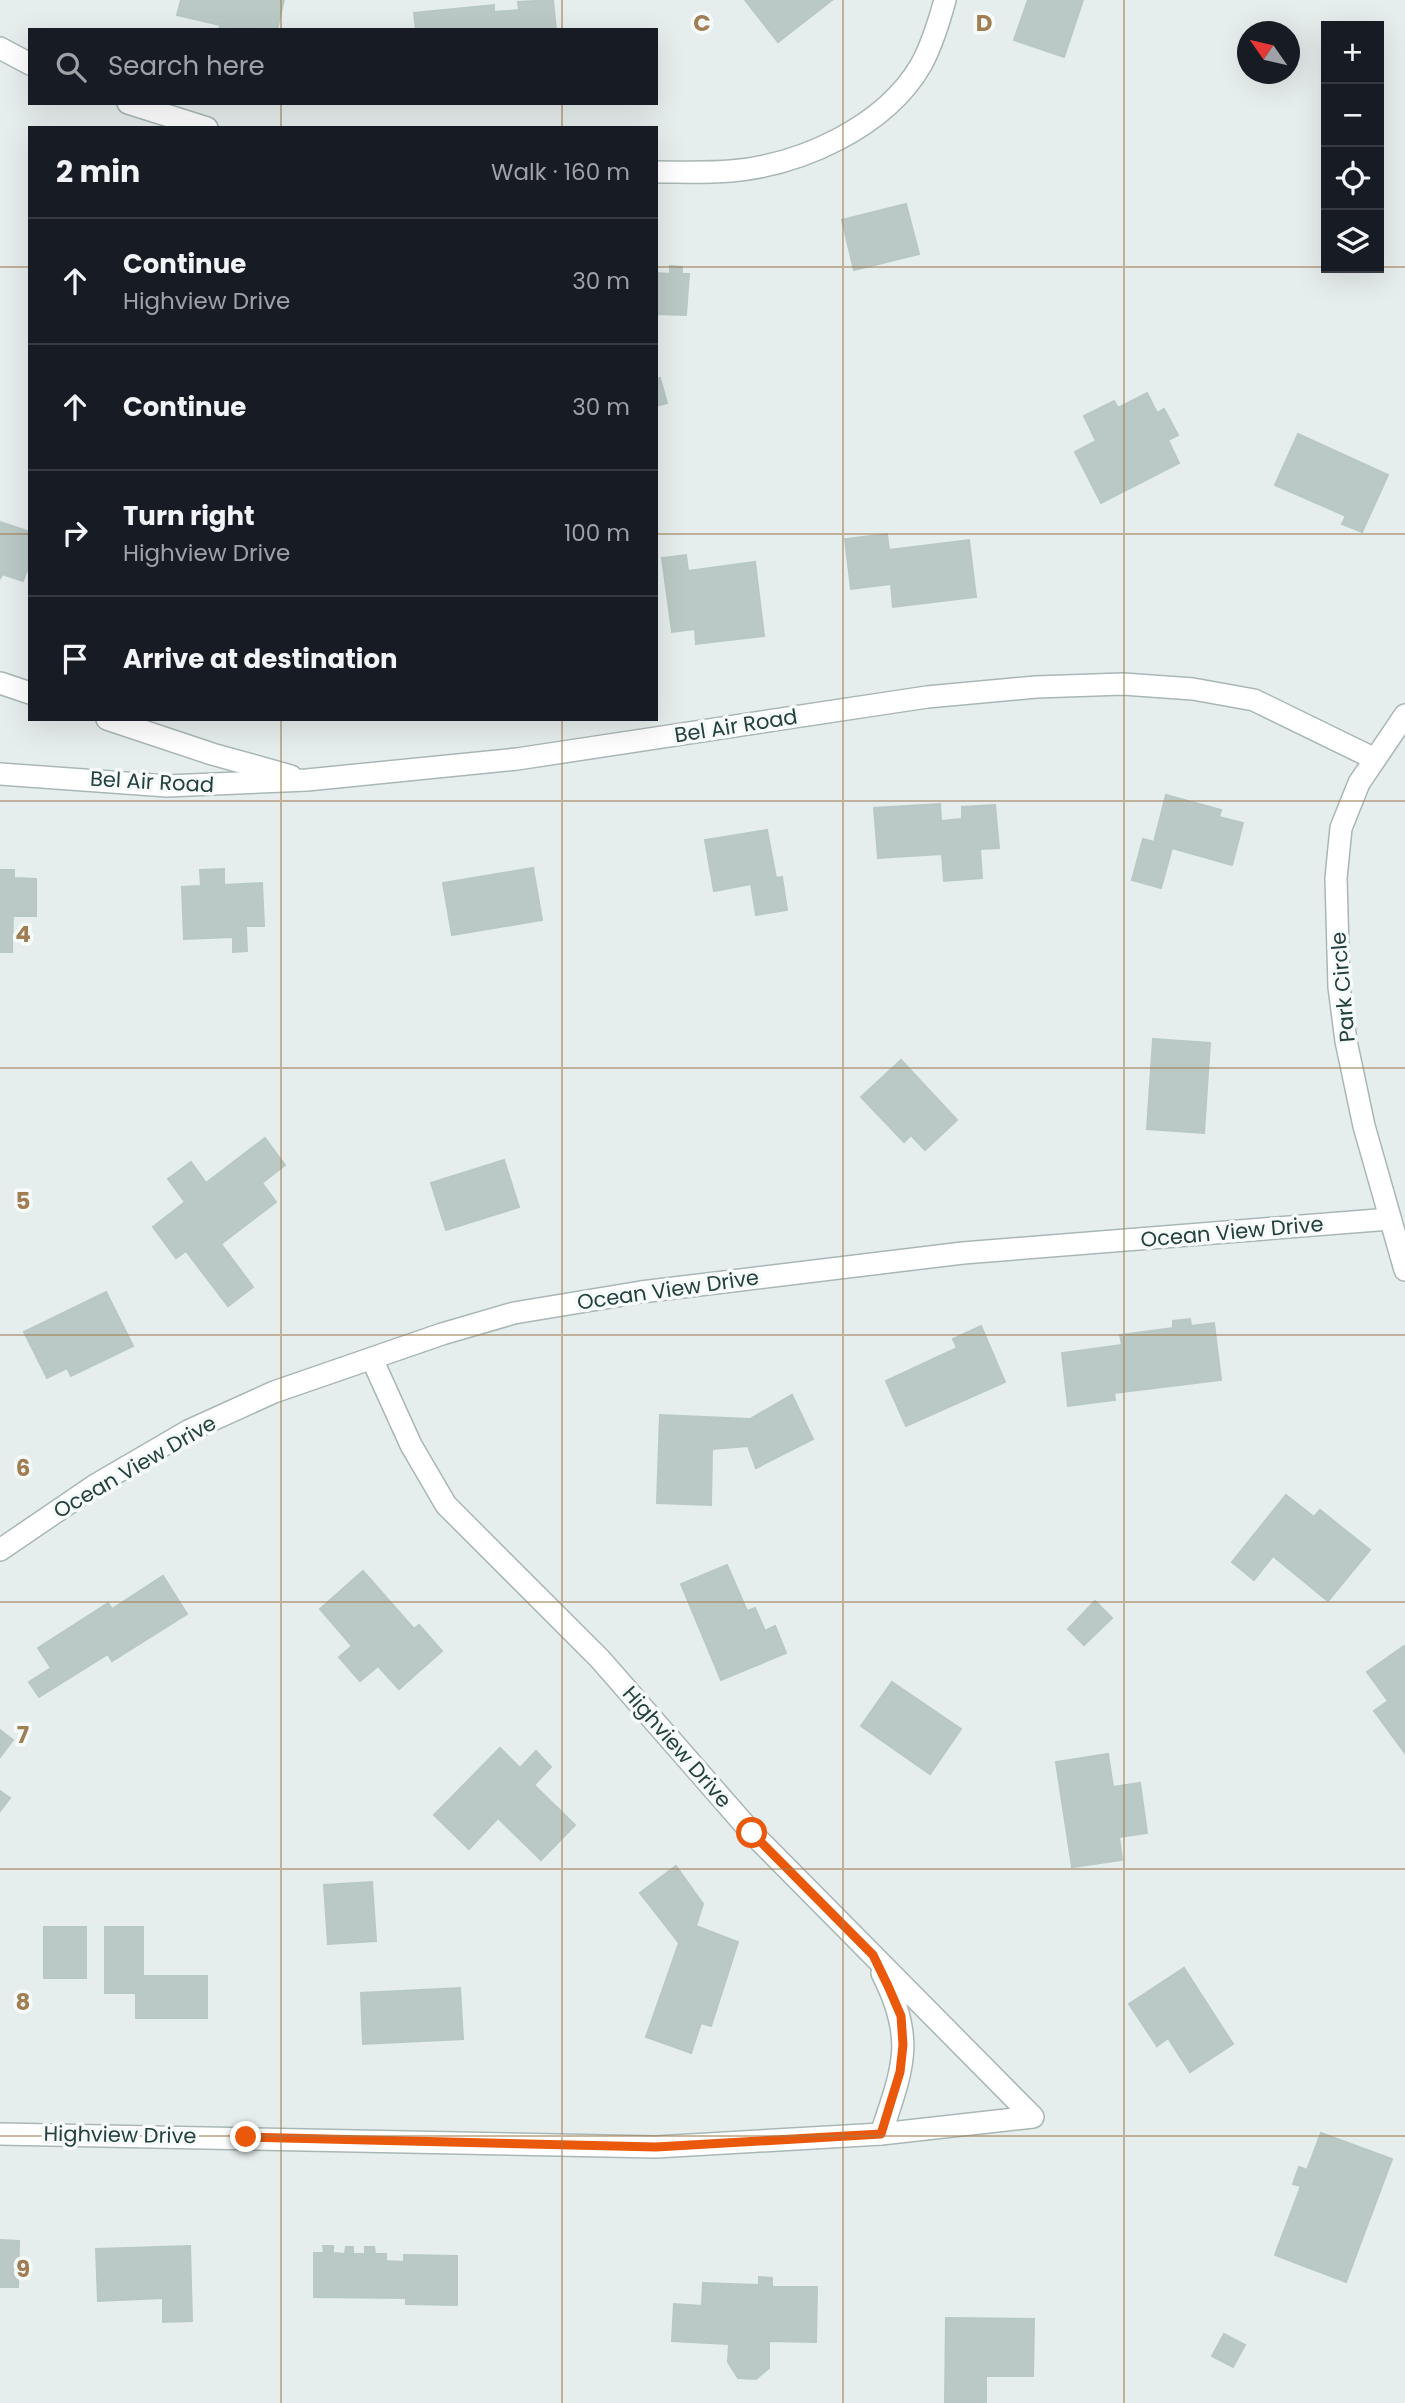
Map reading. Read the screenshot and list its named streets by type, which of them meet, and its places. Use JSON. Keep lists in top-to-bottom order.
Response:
{
  "streets": {
    "street": [
      "Bel Air Road",
      "Park Circle",
      "Ocean View Drive",
      "Highview Drive"
    ]
  },
  "crossings": [
    ["Bel Air Road", "Park Circle"],
    ["Park Circle", "Ocean View Drive"],
    ["Ocean View Drive", "Highview Drive"]
  ],
  "north": "top left",
  "page": {
    "map_buttons": ["+", "−"],
    "search": "Search here",
    "heading": ["2 min", "Walk · 160 m"],
    "list": [
      ["Continue", "Highview Drive", "30 m"],
      ["Continue", "30 m"],
      ["Turn right", "Highview Drive", "100 m"],
      "Arrive at destination"
    ]
  },
  "grid": {
    "columns": ["C", "D"],
    "rows": [
      "4",
      "5",
      "6",
      "7",
      "8",
      "9"
    ]
  }
}
